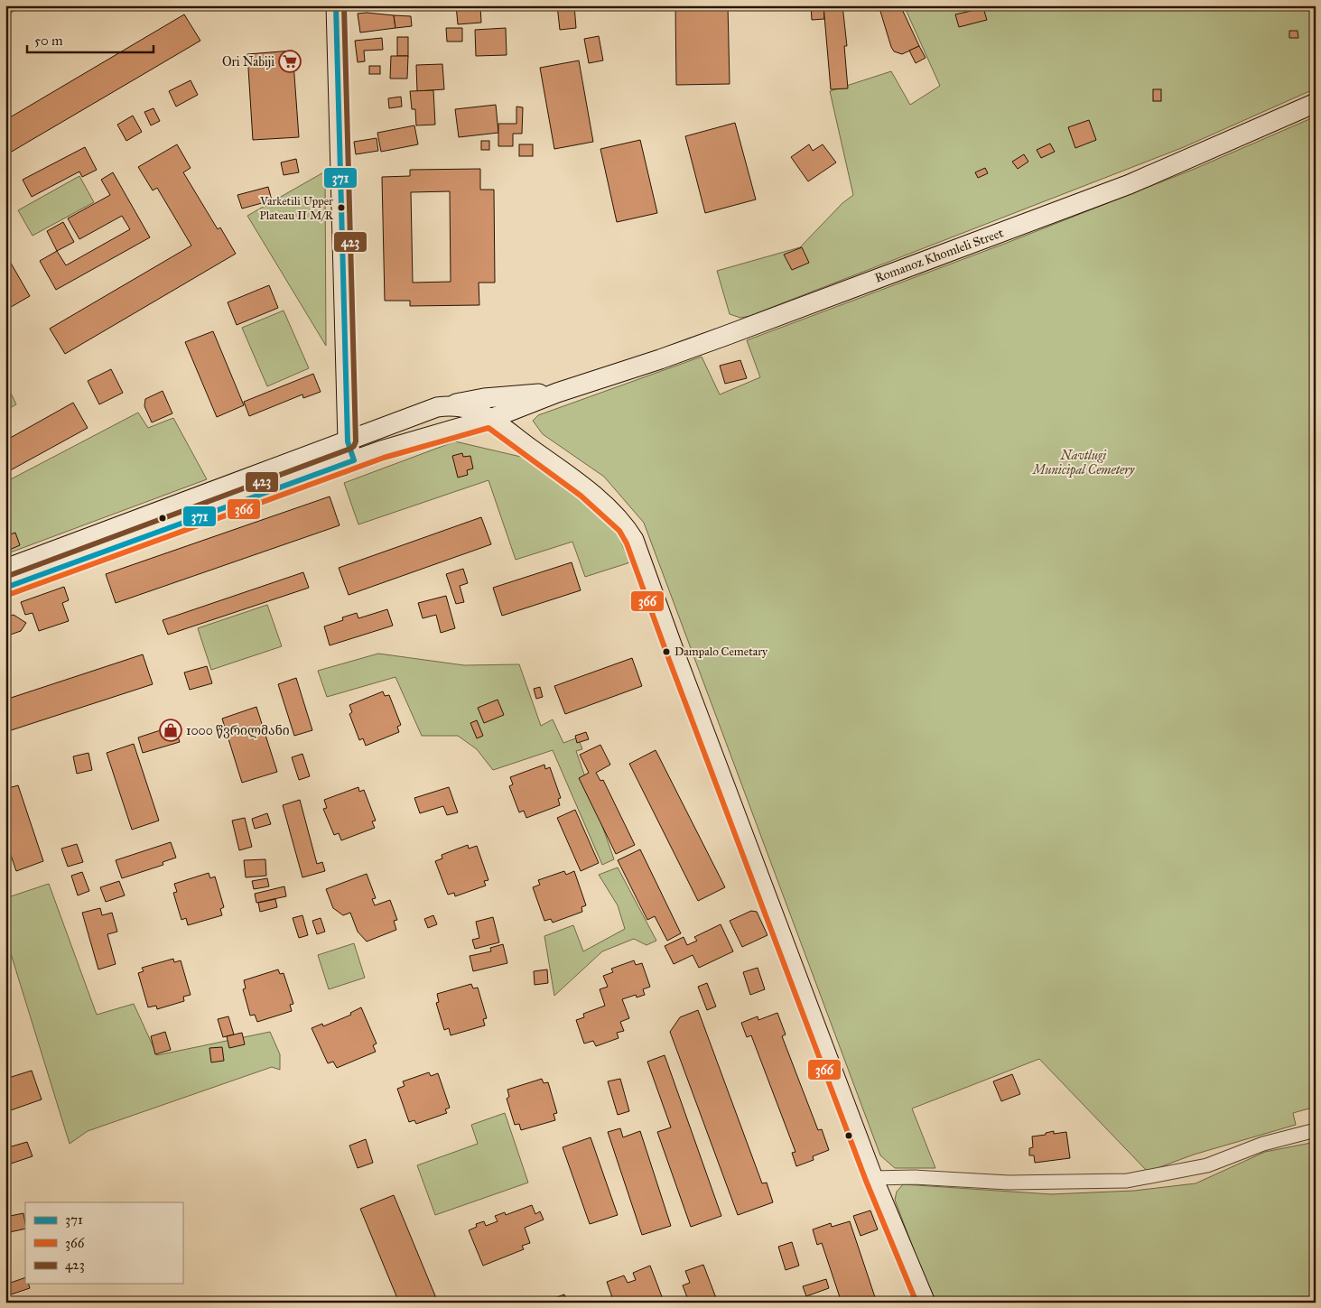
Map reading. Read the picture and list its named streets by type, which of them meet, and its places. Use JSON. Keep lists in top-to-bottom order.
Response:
{
  "streets": {
    "street": ["Romanoz Khomleli Street"]
  },
  "parks": ["Navtlugi Municipal Cemetery"],
  "places": {
    "supermarket": ["Ori Nabiji"],
    "other": ["Varketili Upper Plateau II M/R", "Dampalo Cemetary"],
    "shop": ["1000 წვრილმანი"]
  },
  "lines": ["transit line 371", "transit line 423", "transit line 366"],
  "legend": ["371", "366", "423"],
  "scale_bar": "50 m"
}
